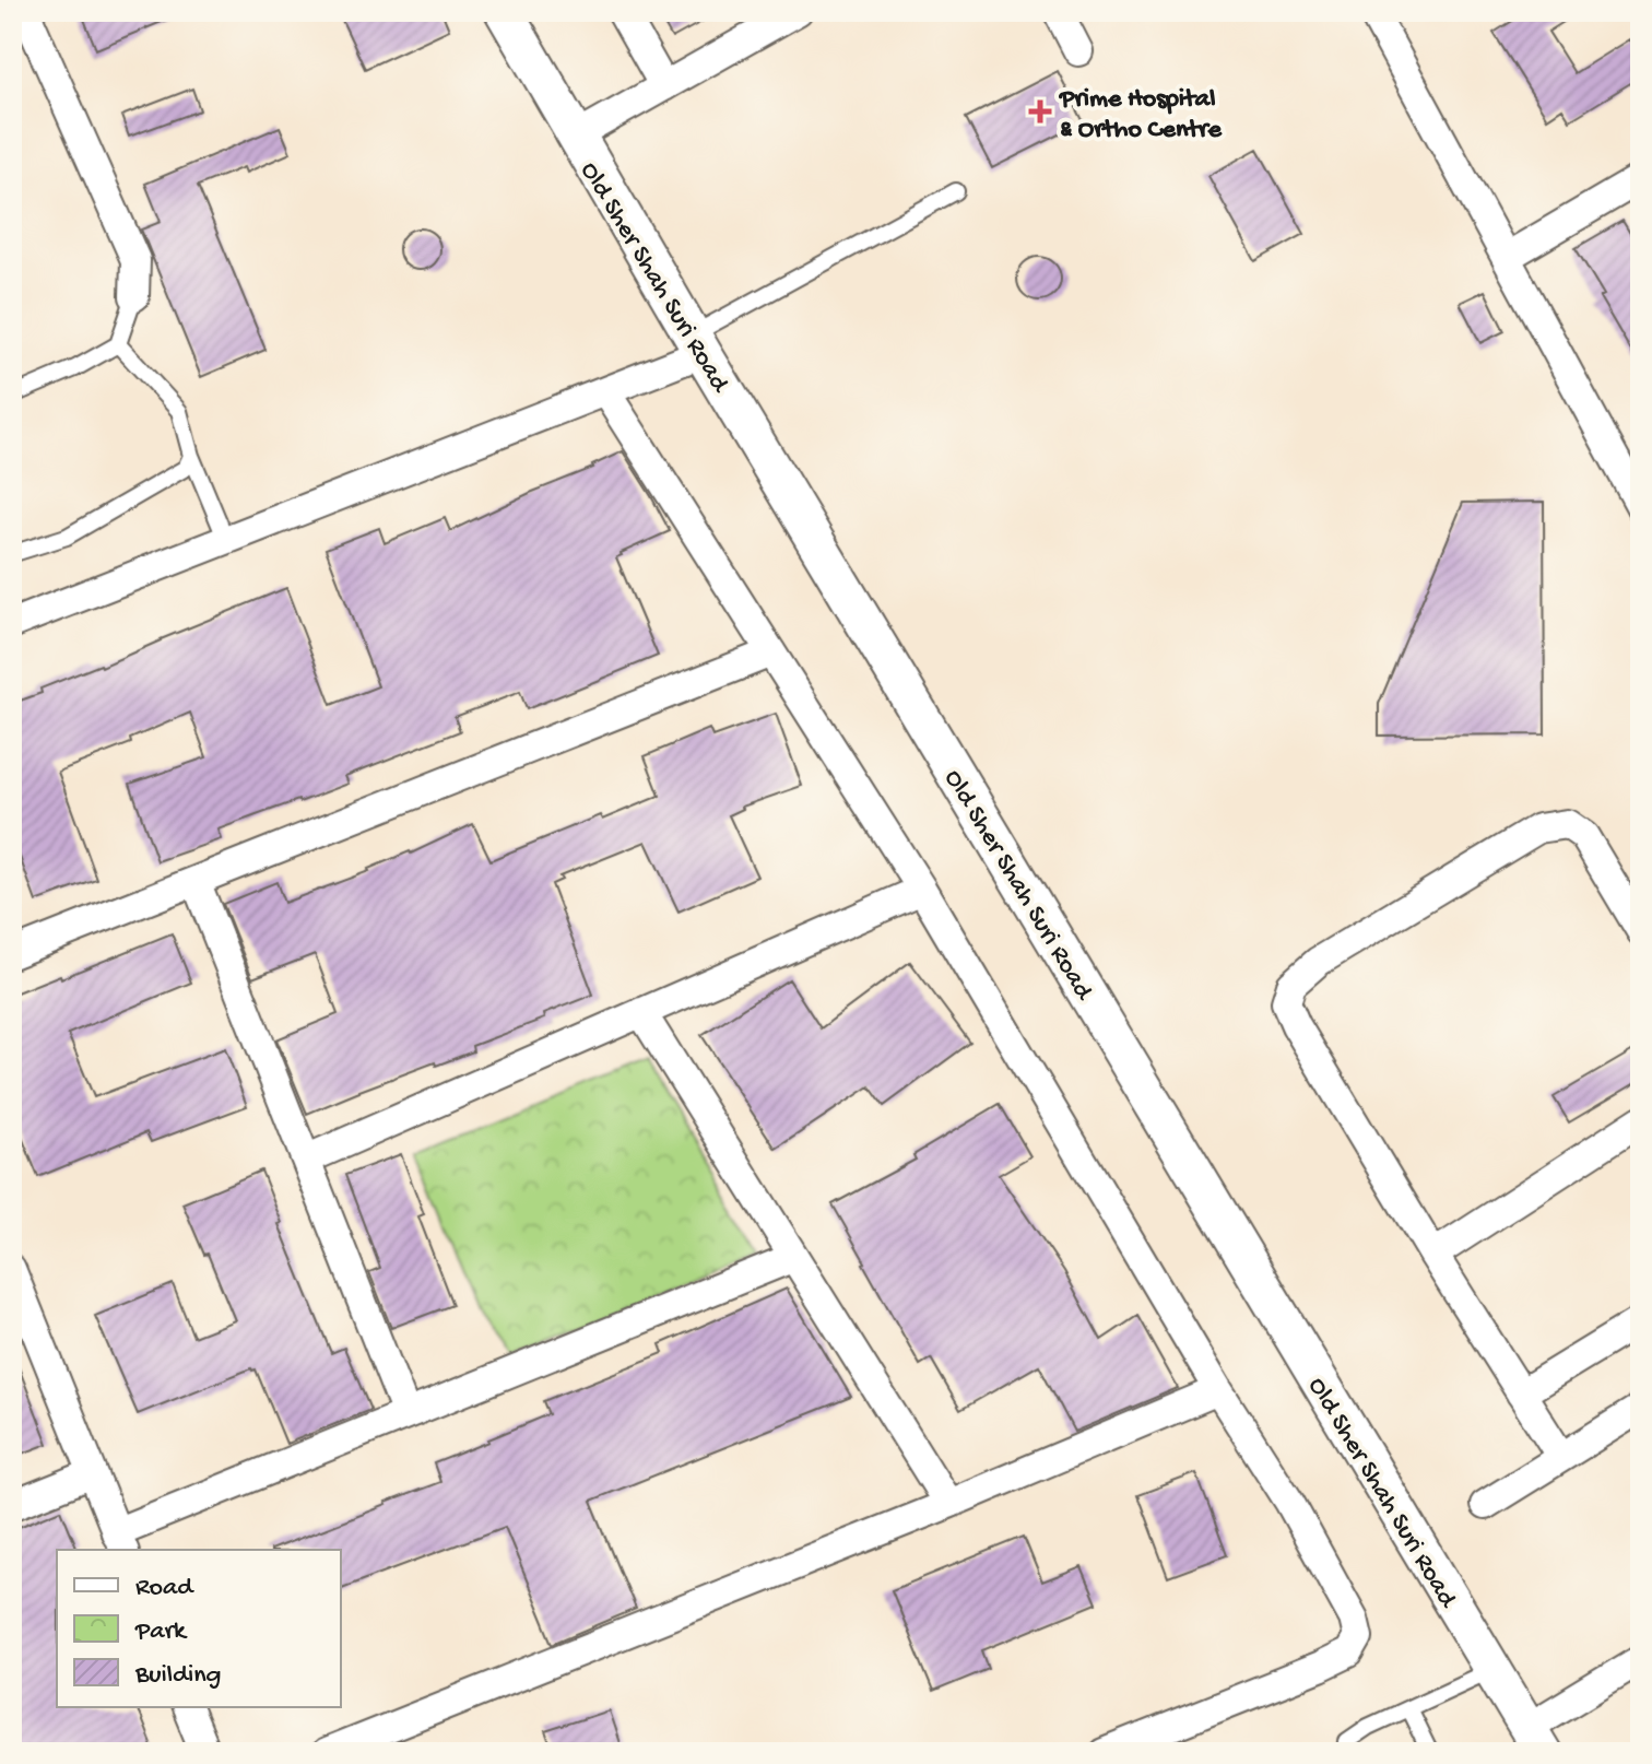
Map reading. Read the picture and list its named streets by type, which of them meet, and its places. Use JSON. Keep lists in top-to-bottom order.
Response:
{
  "streets": {
    "street": ["Old Sher Shah Suri Road"]
  },
  "places": {
    "health": ["Prime Hospital & Ortho Centre"]
  },
  "legend": ["Road", "Park", "Building"]
}
